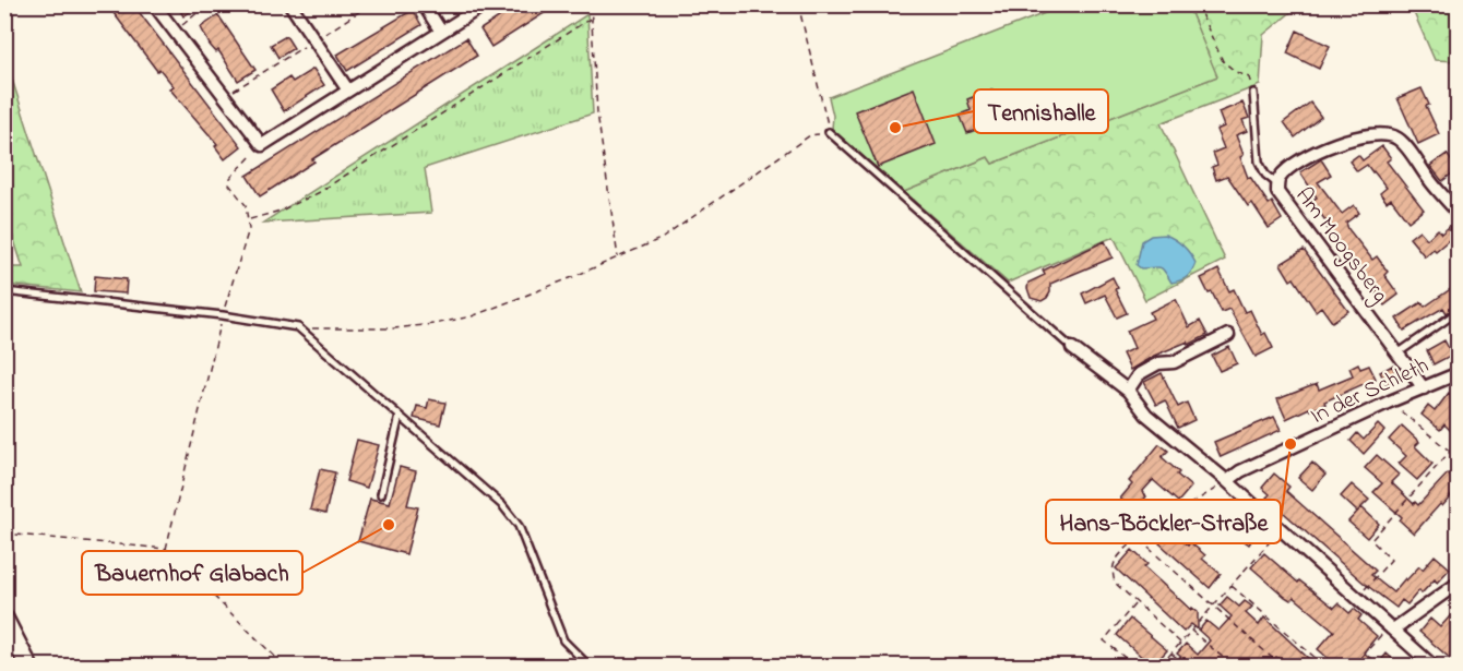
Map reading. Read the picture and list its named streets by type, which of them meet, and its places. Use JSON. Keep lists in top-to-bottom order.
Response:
{
  "streets": {
    "street": ["Am Moogsberg", "In der Schleth"]
  },
  "crossings": [
    ["Am Moogsberg", "In der Schleth"]
  ],
  "places": ["Tennishalle", "Hans-Böckler-Straße", "Bauernhof Glabach"]
}
